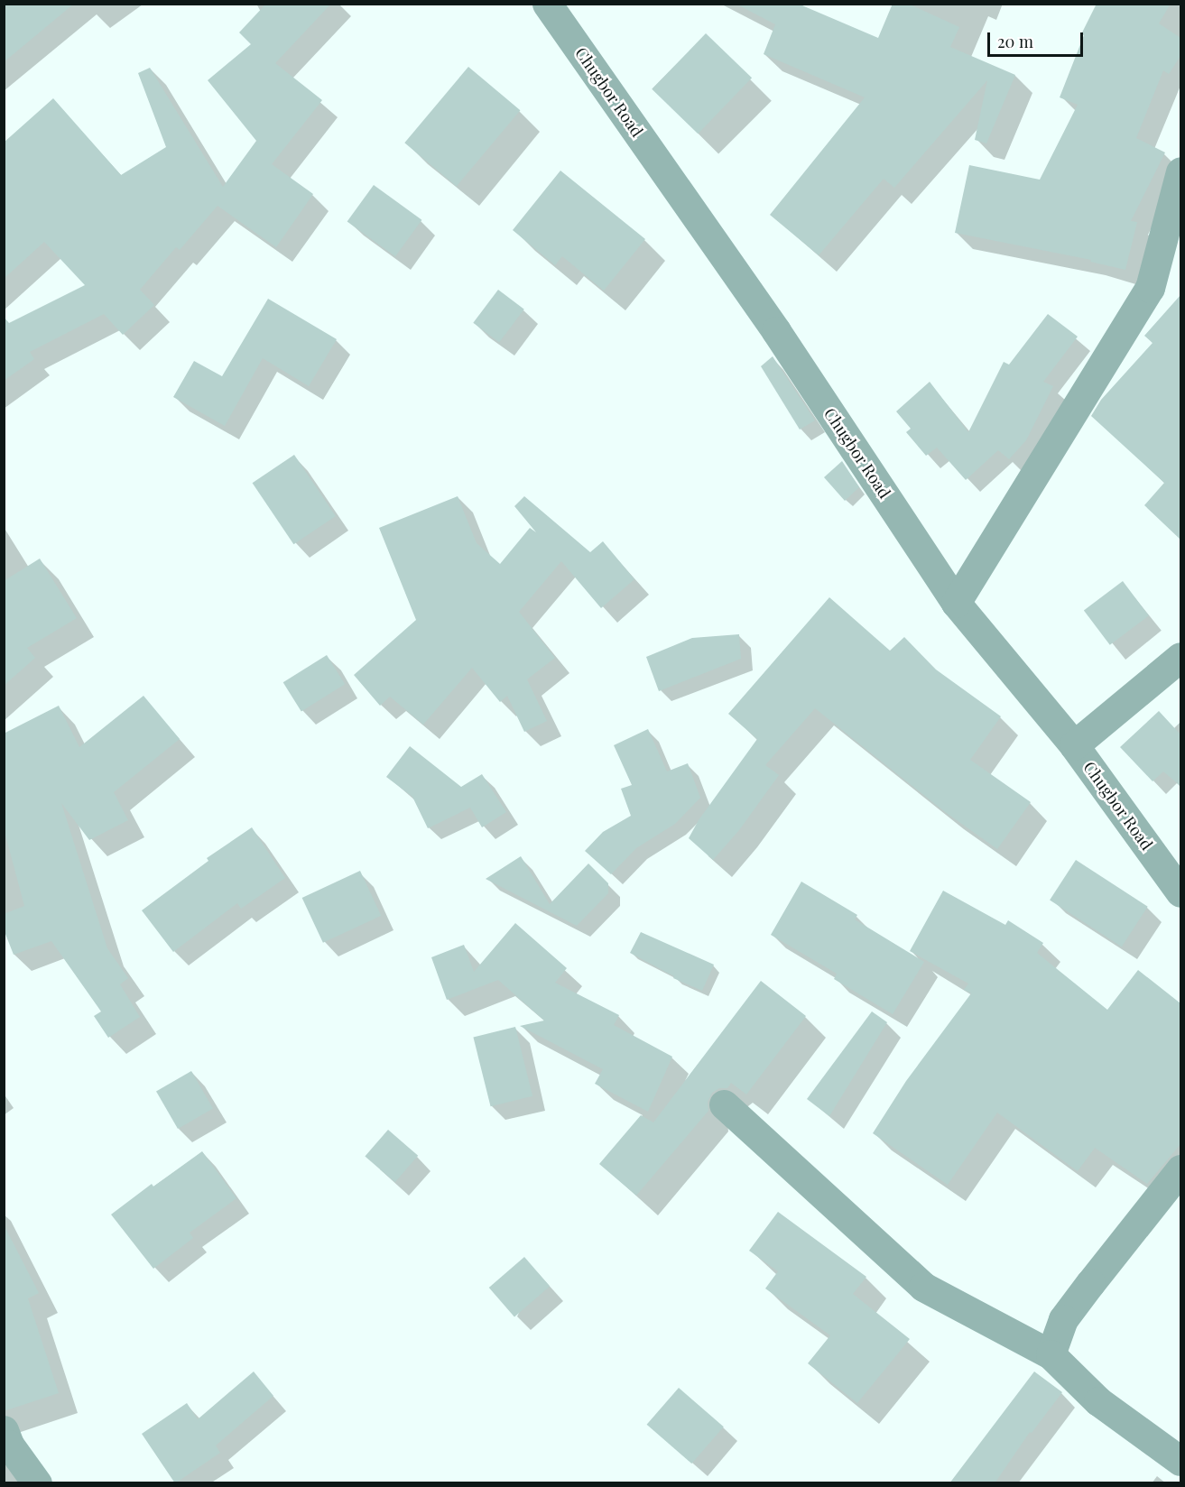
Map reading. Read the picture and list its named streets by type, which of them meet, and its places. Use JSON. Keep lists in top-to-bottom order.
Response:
{
  "streets": {
    "street": ["Chugbor Road"]
  },
  "scale_bar": "20 m"
}
